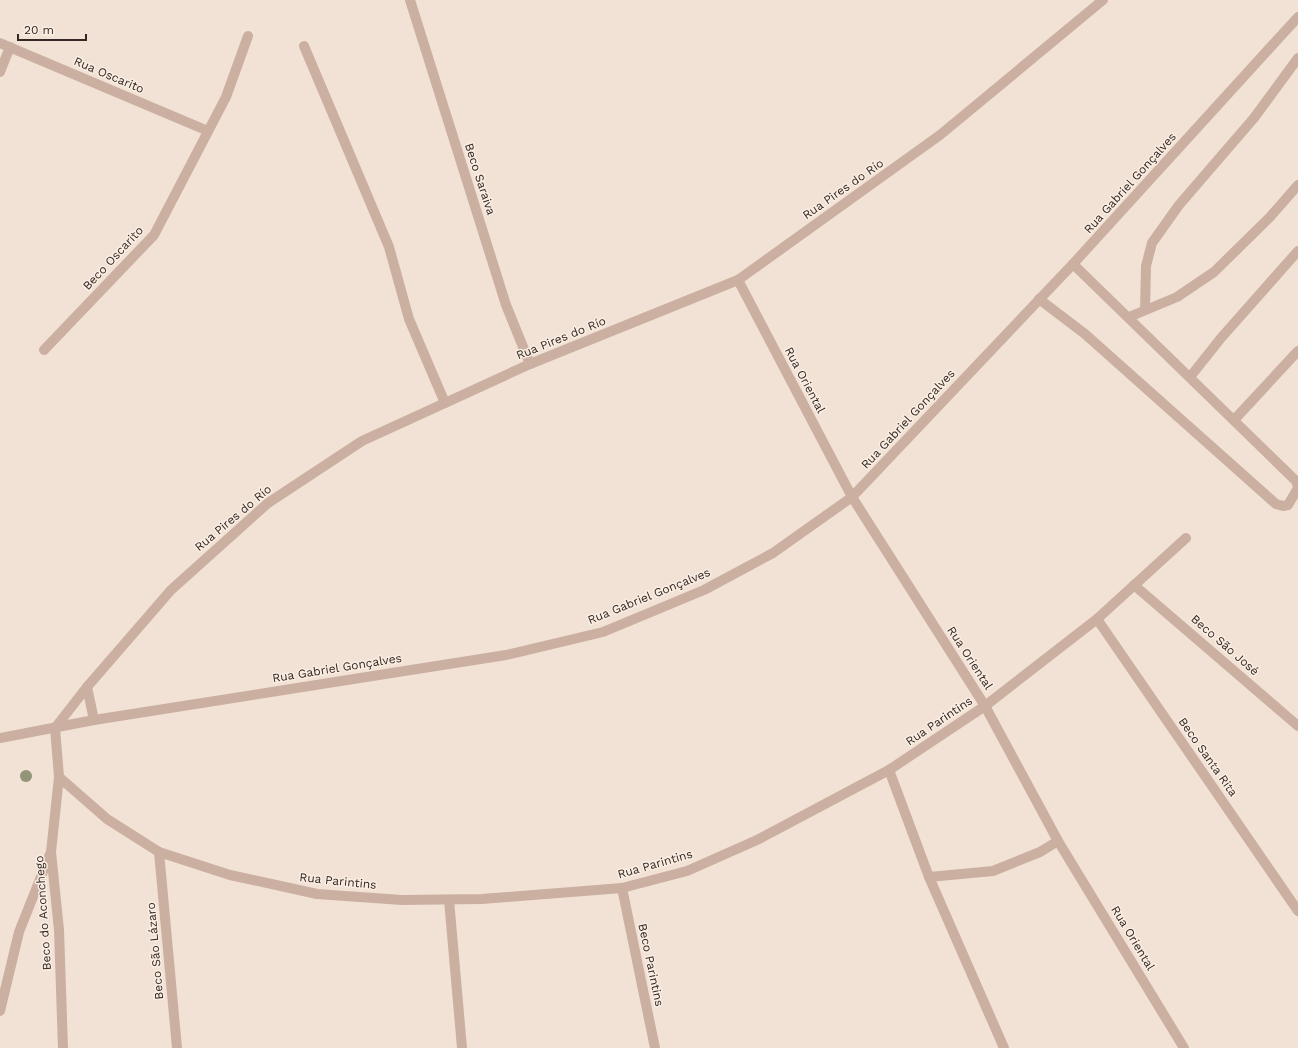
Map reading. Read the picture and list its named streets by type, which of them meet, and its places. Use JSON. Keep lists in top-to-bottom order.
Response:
{
  "streets": {
    "street": [
      "Rua Oscarito",
      "Beco Saraiva",
      "Rua Gabriel Gonçalves",
      "Rua Pires do Río",
      "Beco Oscarito",
      "Rua Oriental",
      "Beco São José",
      "Rua Parintins",
      "Beco Santa Rita",
      "Beco do Aconchego",
      "Beco São Lázaro",
      "Beco Parintins"
    ]
  },
  "crossings": [
    ["Rua Oscarito", "Beco Oscarito"],
    ["Beco Saraiva", "Rua Pires do Río"],
    ["Rua Gabriel Gonçalves", "Rua Pires do Río"],
    ["Rua Gabriel Gonçalves", "Rua Oriental"],
    ["Rua Gabriel Gonçalves", "Beco do Aconchego"],
    ["Rua Pires do Río", "Rua Oriental"],
    ["Rua Pires do Río", "Beco do Aconchego"],
    ["Rua Oriental", "Rua Parintins"],
    ["Beco São José", "Rua Parintins"],
    ["Rua Parintins", "Beco Santa Rita"],
    ["Rua Parintins", "Beco do Aconchego"],
    ["Rua Parintins", "Beco São Lázaro"],
    ["Rua Parintins", "Beco Parintins"]
  ],
  "scale_bar": "20 m"
}
